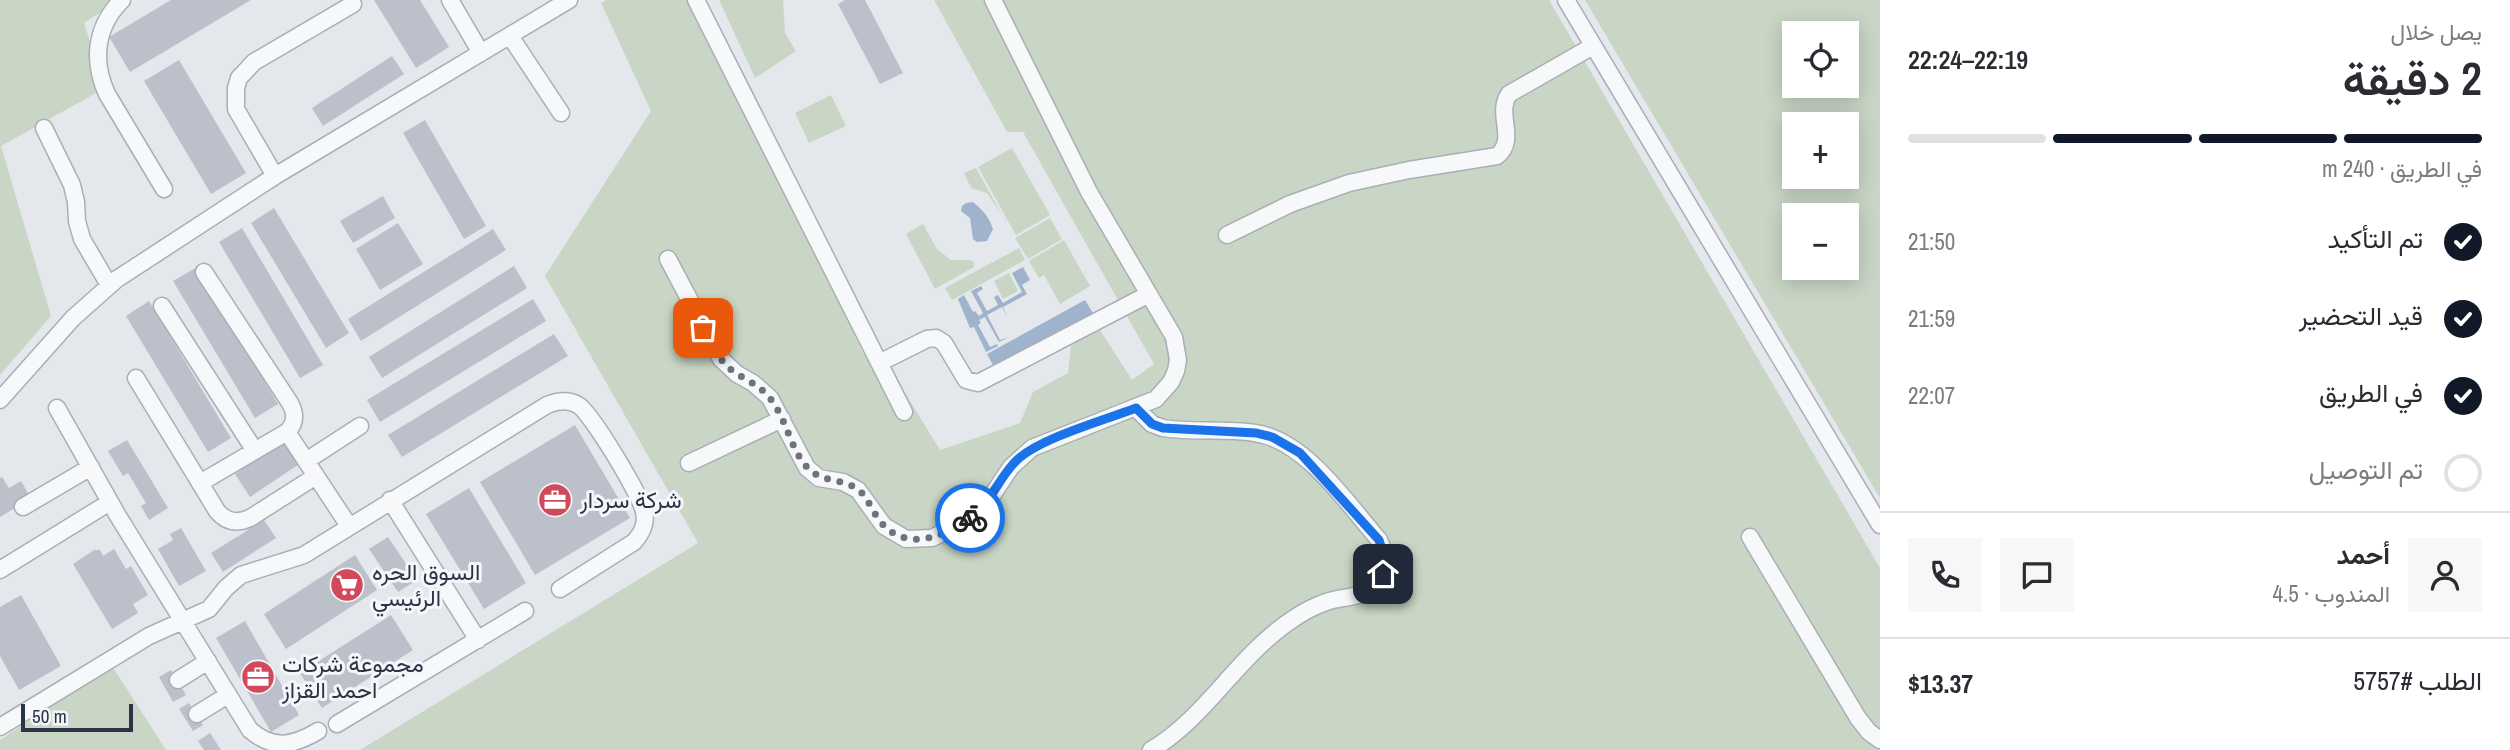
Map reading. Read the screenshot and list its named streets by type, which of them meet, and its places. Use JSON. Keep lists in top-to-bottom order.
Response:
{
  "places": {
    "office": ["شركة سردار", "مجموعة شركات احمد القزاز"],
    "supermarket": ["السوق الحره الرئيسي"]
  },
  "scale_bar": "50 m",
  "page": {
    "heading": ["2 دقيقة", "يصل خلال", "22:19–22:24"],
    "panel": [
      "أحمد",
      "المندوب · 4.5",
      "الطلب #5757",
      "$13.37"
    ],
    "map_buttons": ["+", "−"],
    "bar": "في الطريق · 240 m",
    "list": [
      ["تم التأكيد", "21:50"],
      ["قيد التحضير", "21:59"],
      ["في الطريق", "22:07"],
      "تم التوصيل"
    ],
    "scale": "50 m"
  }
}
